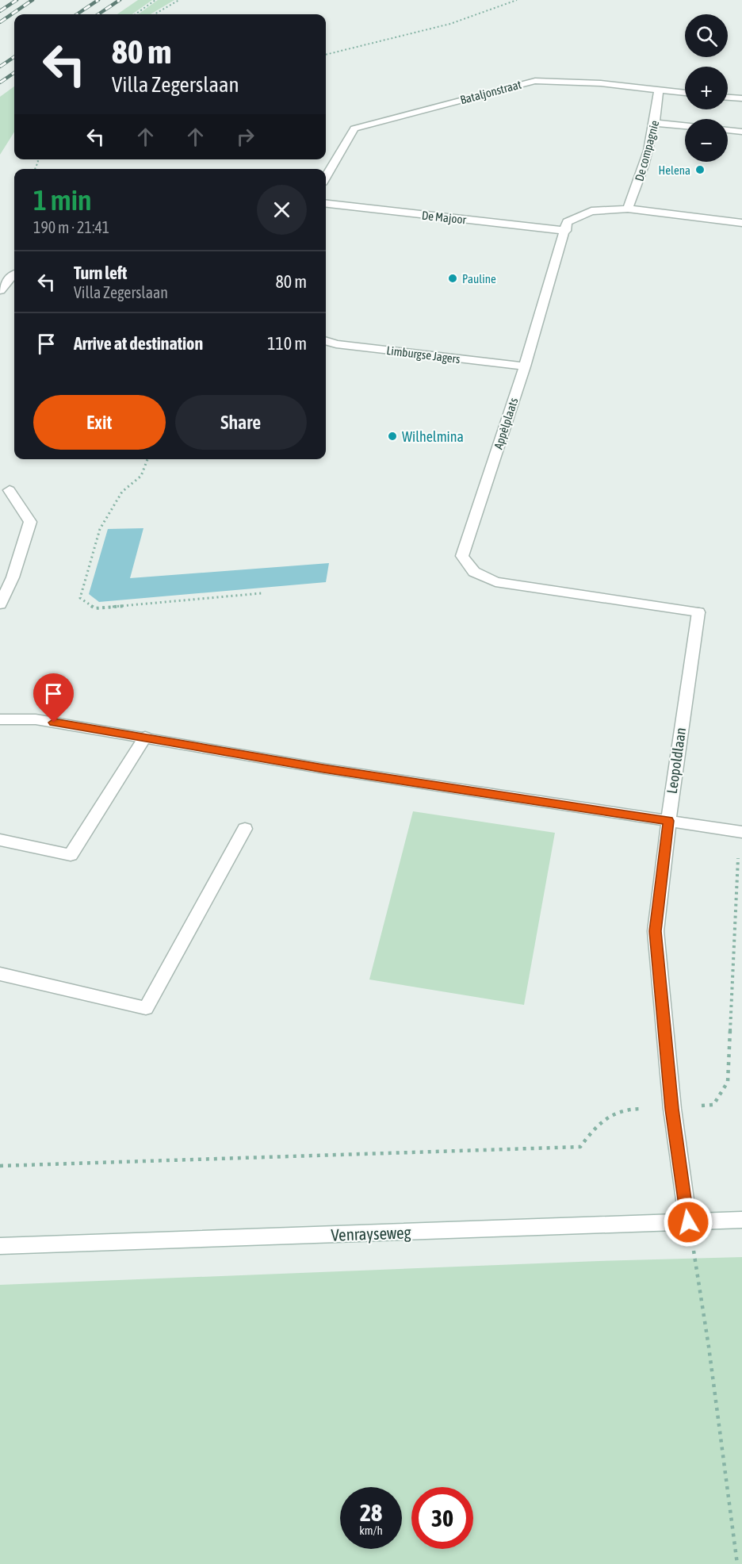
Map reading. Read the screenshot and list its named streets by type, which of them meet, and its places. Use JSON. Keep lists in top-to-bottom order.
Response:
{
  "streets": {
    "street": [
      "Bataljonstraat",
      "De compagnie",
      "De Majoor",
      "Limburgse Jagers",
      "Appèlplaats",
      "Leopoldlaan",
      "Venrayseweg"
    ]
  },
  "crossings": [
    ["Bataljonstraat", "De compagnie"],
    ["De compagnie", "Appèlplaats"],
    ["De Majoor", "Appèlplaats"],
    ["Limburgse Jagers", "Appèlplaats"],
    ["Appèlplaats", "Leopoldlaan"],
    ["Leopoldlaan", "Venrayseweg"]
  ],
  "places": ["Helena", "Pauline", "Wilhelmina"],
  "page": {
    "map_buttons": ["+", "−"],
    "turn": ["80 m", "Villa Zegerslaan"],
    "heading": ["1 min", "190 m · 21:41"],
    "list": [
      {
        "name": "Turn left",
        "note": "Villa Zegerslaan",
        "value": "80 m"
      },
      {
        "name": "Arrive at destination",
        "value": "110 m"
      }
    ],
    "buttons": ["Exit", "Share"],
    "speed": "28 km/h",
    "limit": "30"
  }
}
